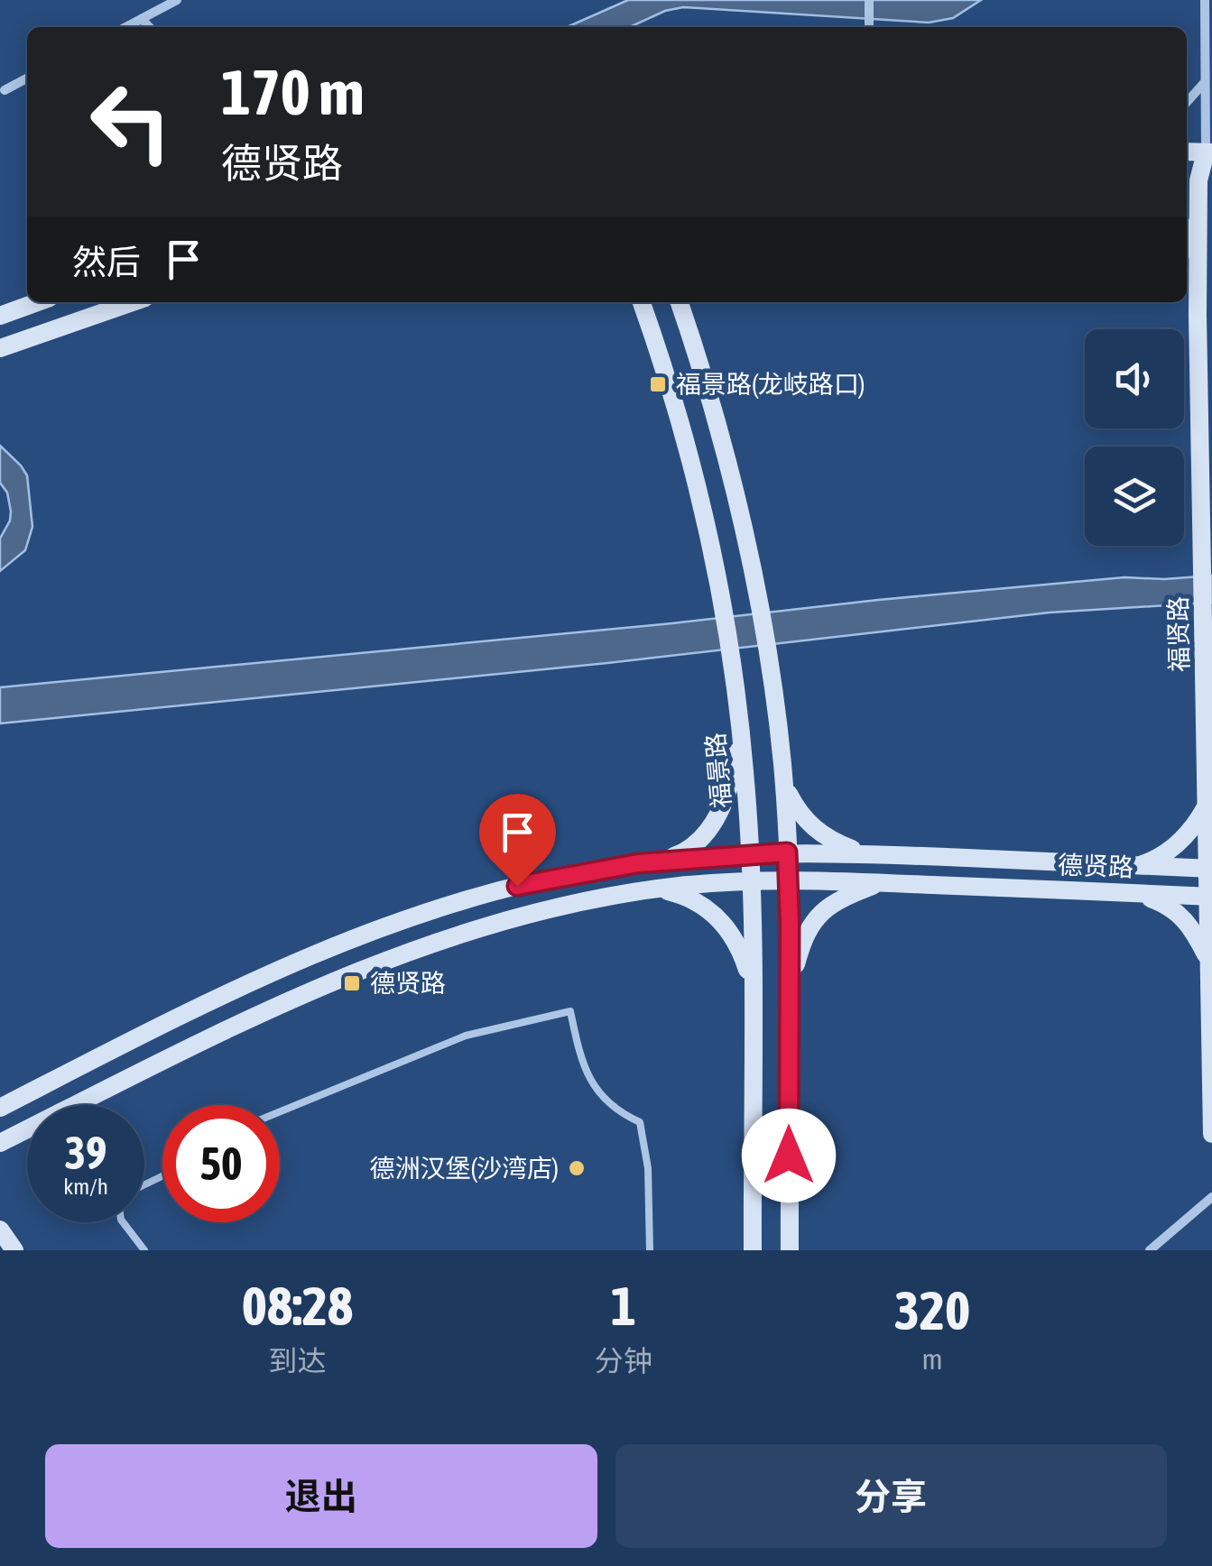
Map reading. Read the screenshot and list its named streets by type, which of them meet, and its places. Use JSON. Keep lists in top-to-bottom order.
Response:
{
  "streets": {
    "main road": ["福贤路", "福景路", "德贤路"]
  },
  "crossings": [
    ["福贤路", "德贤路"],
    ["福景路", "德贤路"]
  ],
  "places": {
    "transit": ["福景路(龙岐路口)", "德贤路"],
    "other": ["德洲汉堡(沙湾店)"]
  },
  "page": {
    "turn": ["170 m", "德贤路"],
    "then": "然后",
    "speed": "39 km/h",
    "limit": "50",
    "eta": [
      "08:28",
      "到达",
      "1",
      "分钟",
      "320",
      "m"
    ],
    "buttons": ["退出", "分享"]
  }
}
